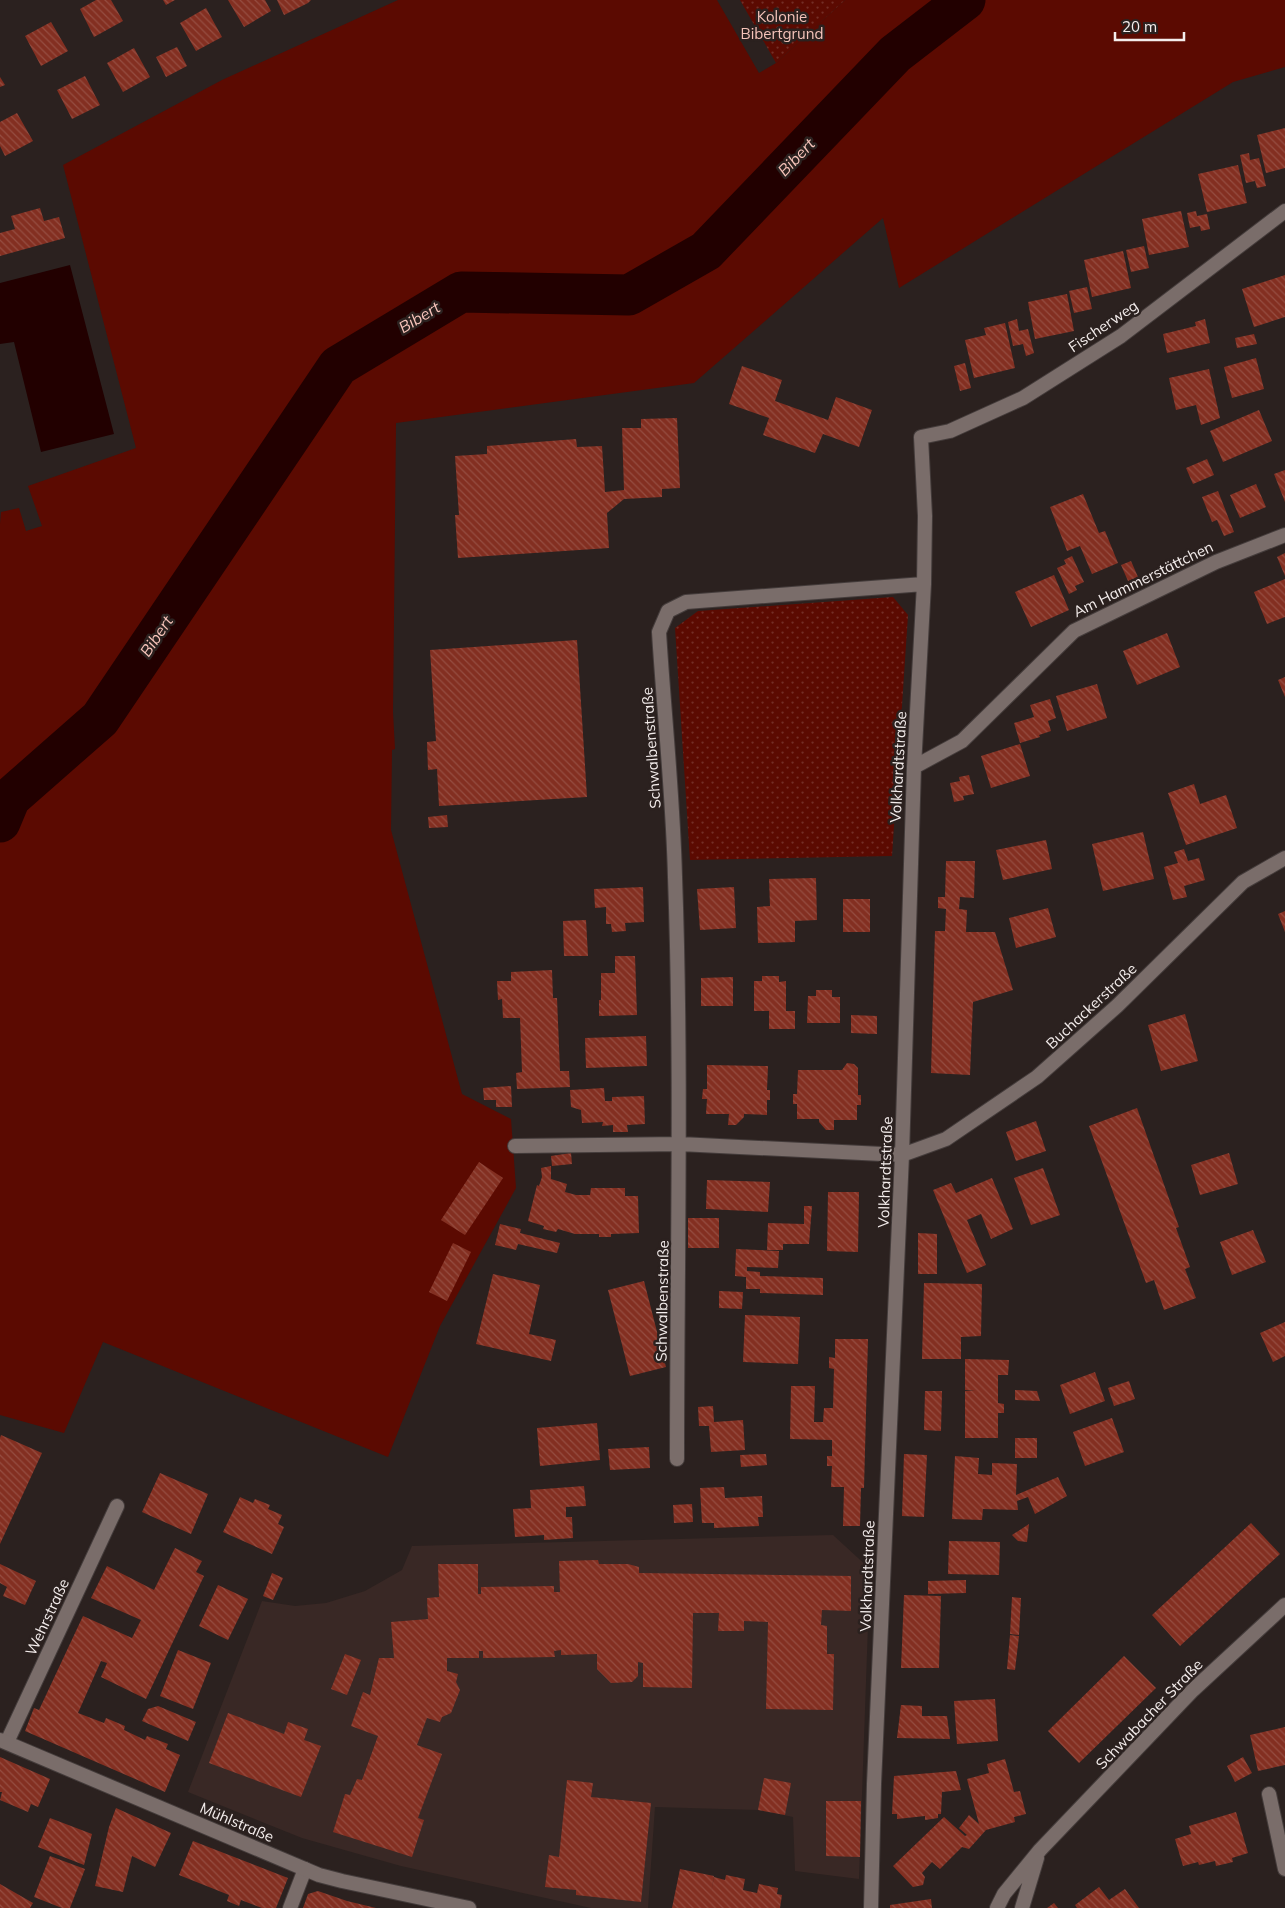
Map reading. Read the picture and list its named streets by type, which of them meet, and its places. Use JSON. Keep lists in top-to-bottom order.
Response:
{
  "streets": {
    "street": [
      "Fischerweg",
      "Am Hammerstättchen",
      "Schwalbenstraße",
      "Volkhardtstraße",
      "Buchackerstraße",
      "Wehrstraße",
      "Schwabacher Straße",
      "Mühlstraße"
    ]
  },
  "crossings": [
    ["Fischerweg", "Volkhardtstraße"],
    ["Am Hammerstättchen", "Volkhardtstraße"],
    ["Schwalbenstraße", "Volkhardtstraße"],
    ["Volkhardtstraße", "Buchackerstraße"],
    ["Wehrstraße", "Mühlstraße"]
  ],
  "water": ["Bibert"],
  "parks": ["Kolonie Bibertgrund"],
  "scale_bar": "20 m"
}
